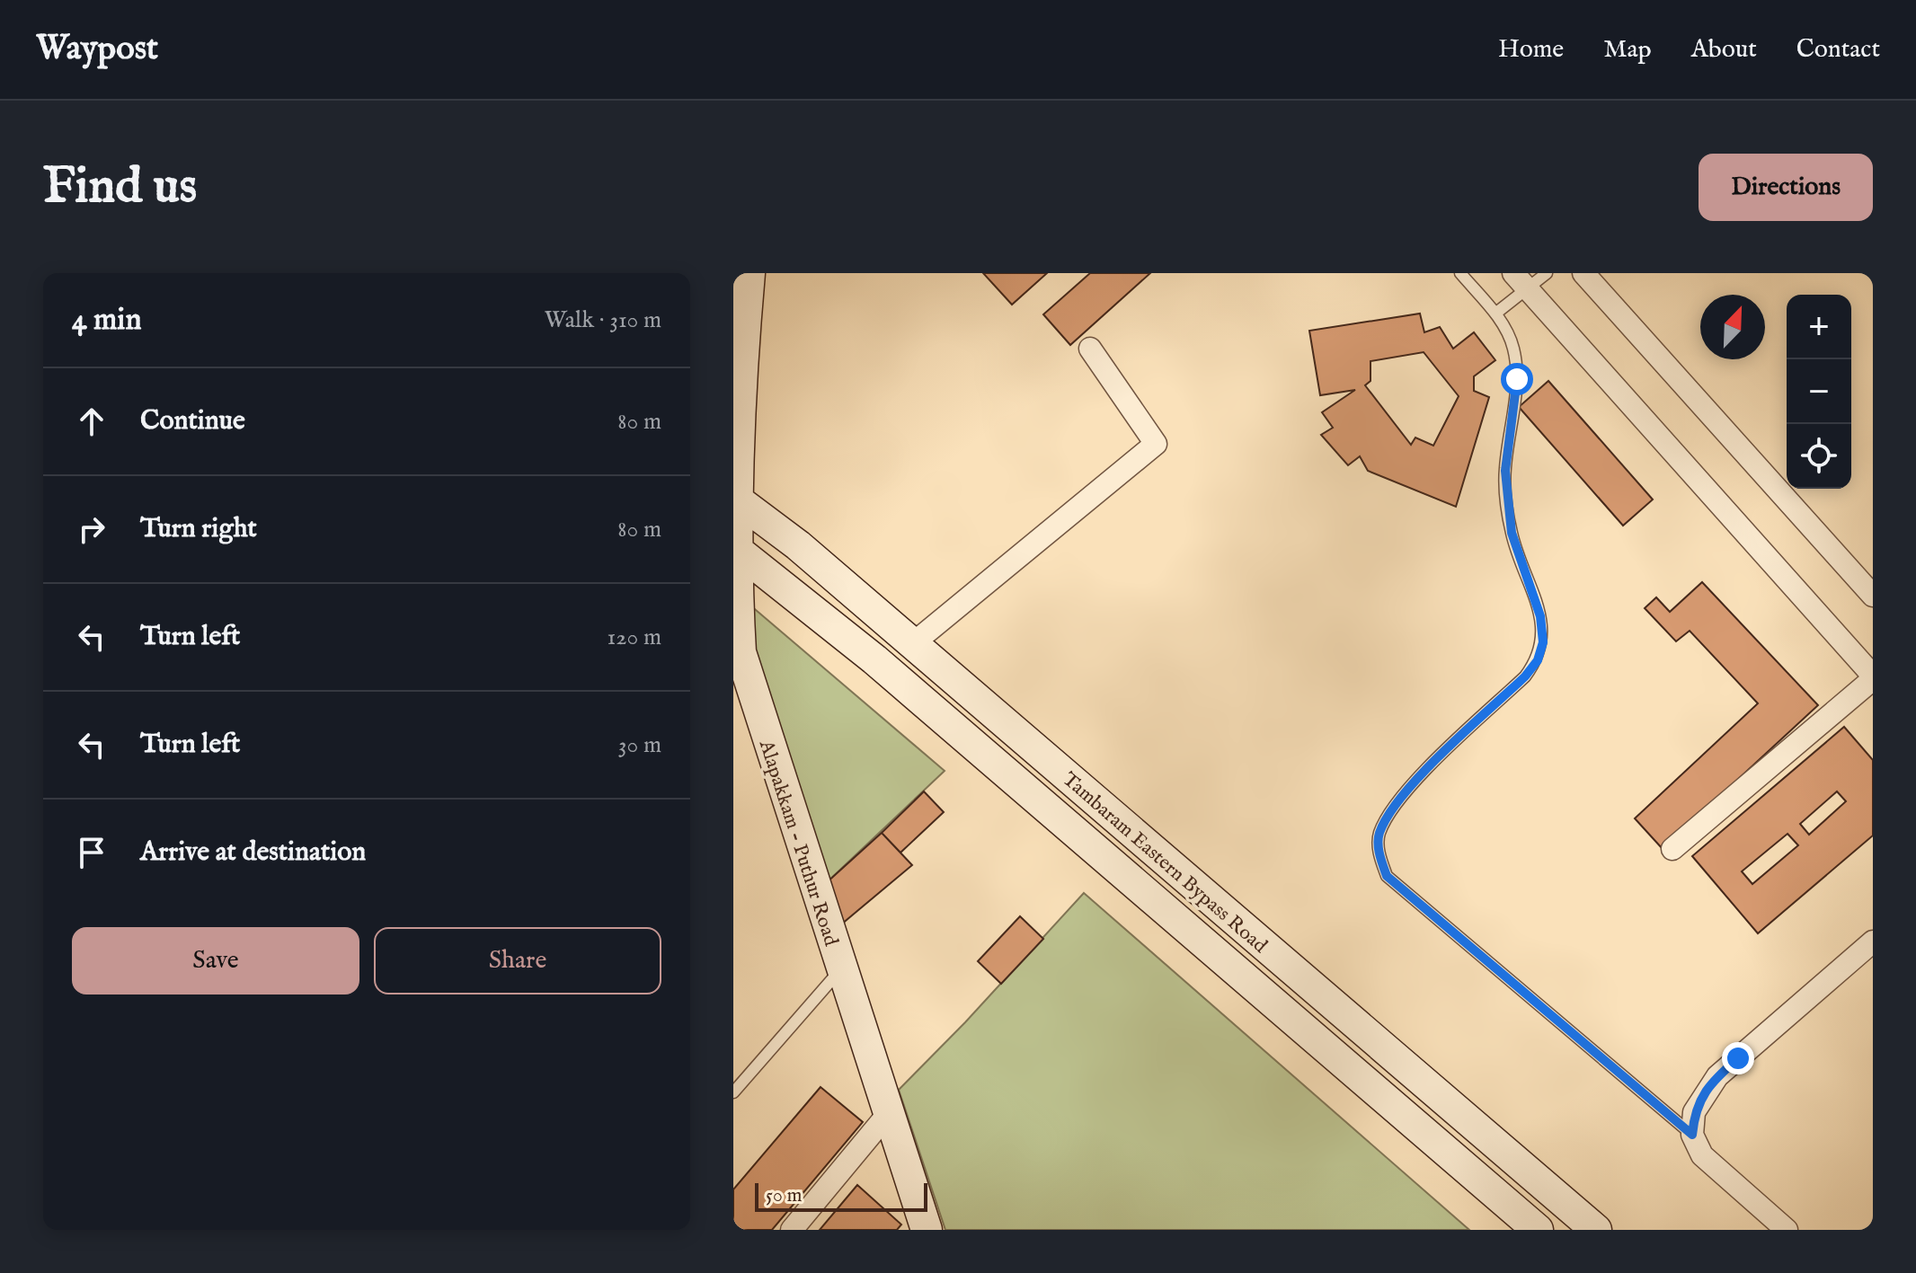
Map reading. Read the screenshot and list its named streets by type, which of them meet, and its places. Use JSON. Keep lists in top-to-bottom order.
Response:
{
  "streets": {
    "main road": ["Alapakkam - Puthur Road", "Tambaram Eastern Bypass Road"]
  },
  "crossings": [
    ["Alapakkam - Puthur Road", "Tambaram Eastern Bypass Road"]
  ],
  "scale_bar": "50 m",
  "north": "top right",
  "page": {
    "header": "Waypost",
    "nav": [
      "Home",
      "Map",
      "About",
      "Contact"
    ],
    "buttons": [
      "Directions",
      ["Save", "Share"]
    ],
    "title": "Find us",
    "heading": ["4 min", "Walk · 310 m"],
    "map_buttons": ["+", "−"],
    "list": [
      ["Continue", "80 m"],
      ["Turn right", "80 m"],
      ["Turn left", "120 m"],
      ["Turn left", "30 m"],
      "Arrive at destination"
    ],
    "scale": "50 m"
  }
}
